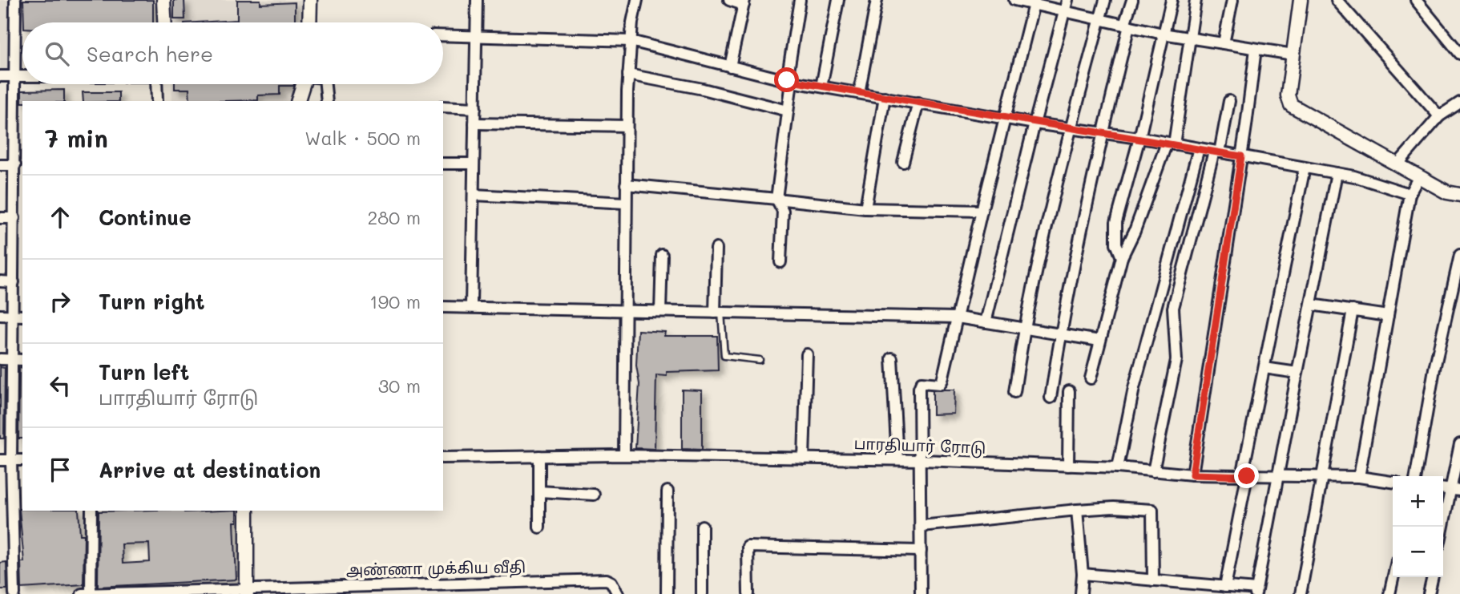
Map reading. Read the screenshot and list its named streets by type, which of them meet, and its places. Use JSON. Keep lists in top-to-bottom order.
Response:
{
  "streets": {
    "street": ["பாரதியார் ரோடு", "அண்ணா முக்கிய வீதி"]
  },
  "page": {
    "search": "Search here",
    "heading": ["7 min", "Walk · 500 m"],
    "list": [
      ["Continue", "280 m"],
      ["Turn right", "190 m"],
      ["Turn left", "பாரதியார் ரோடு", "30 m"],
      "Arrive at destination"
    ],
    "map_buttons": ["+", "−"]
  }
}
